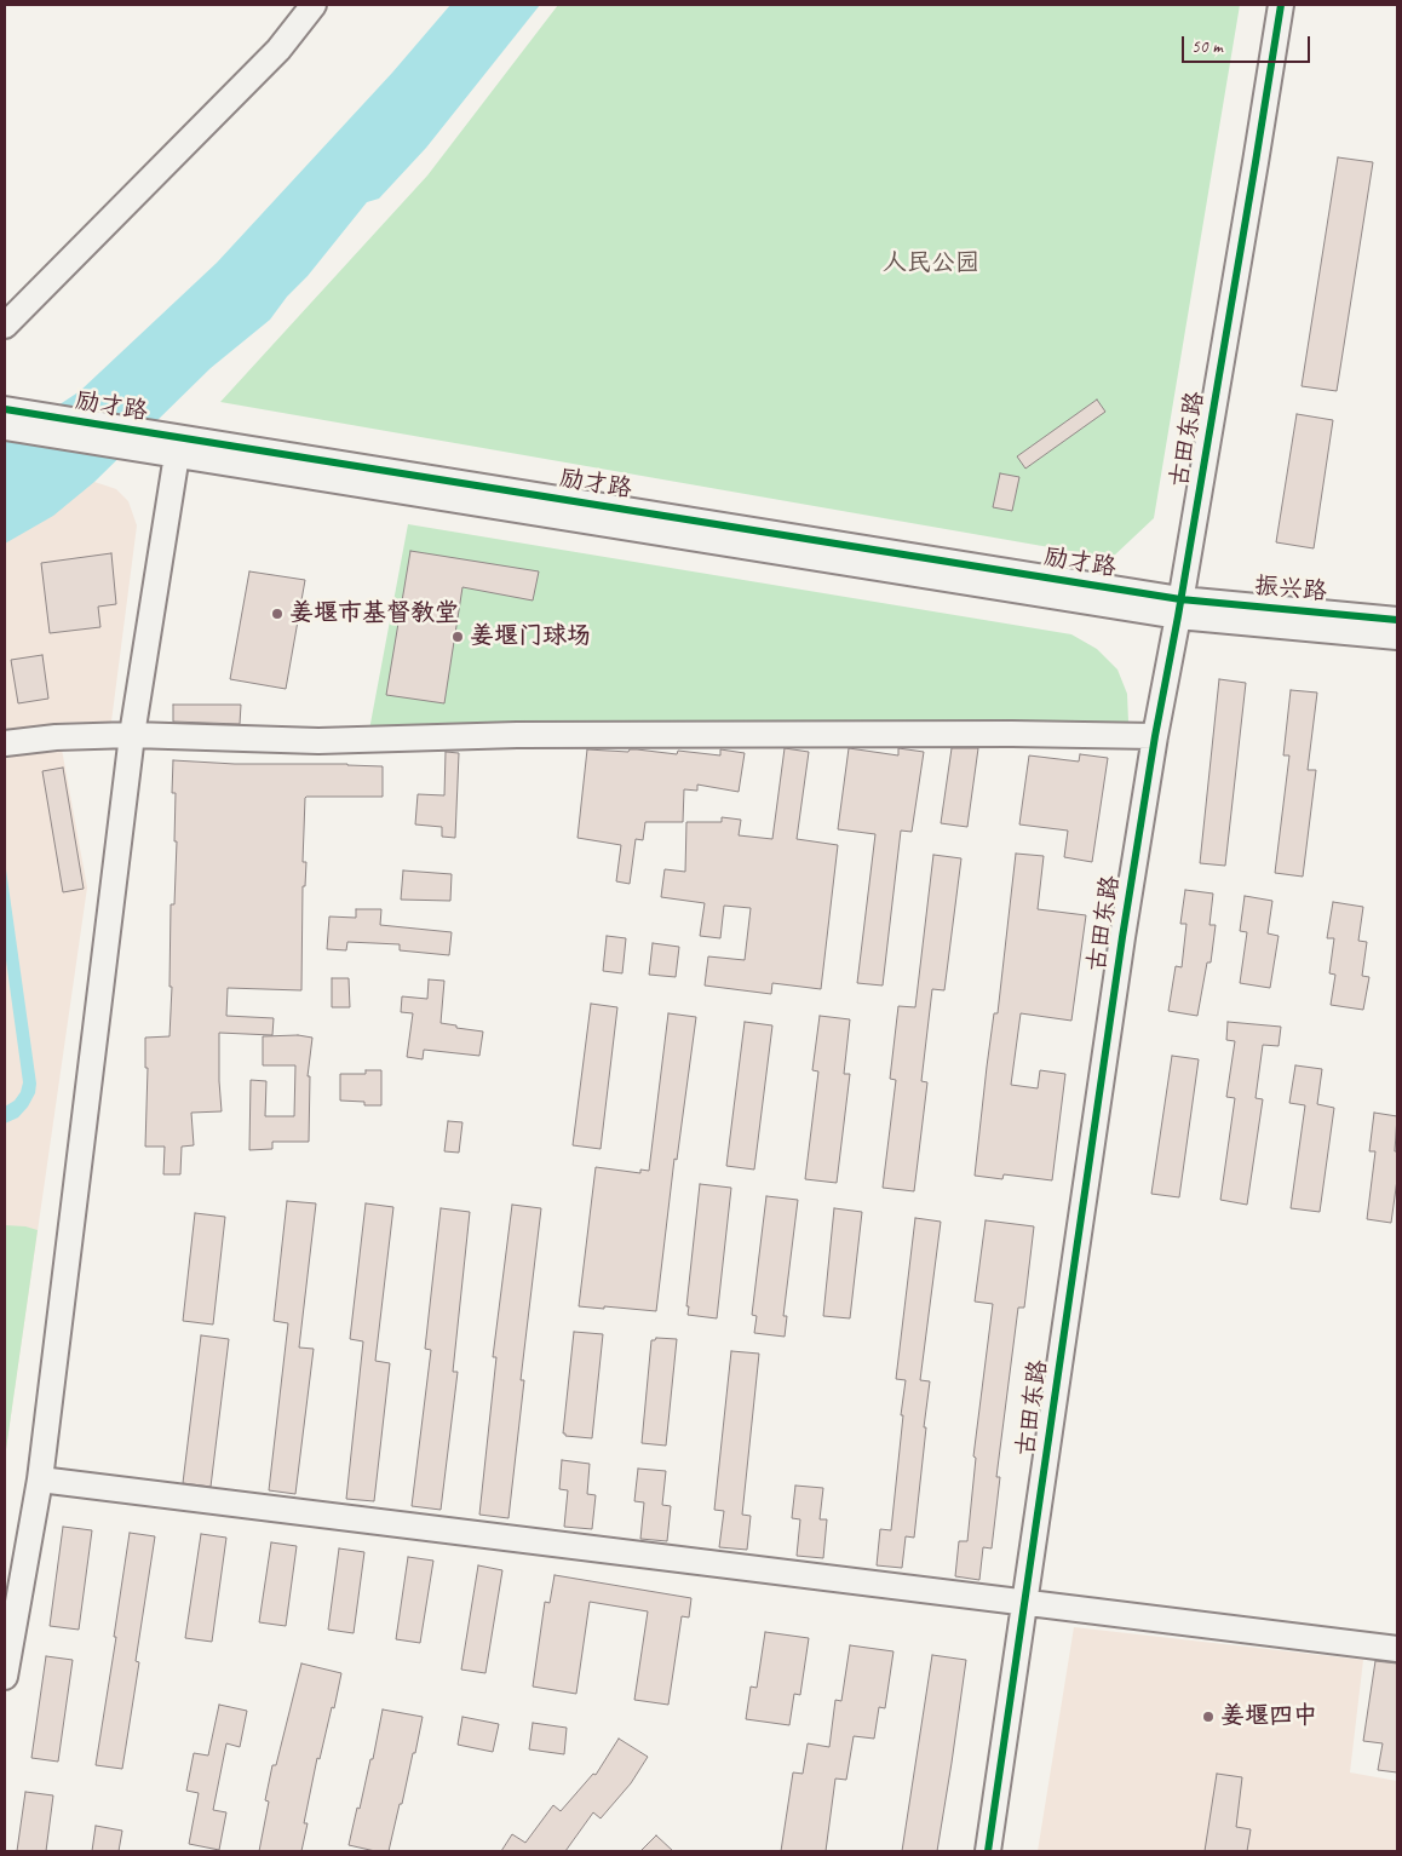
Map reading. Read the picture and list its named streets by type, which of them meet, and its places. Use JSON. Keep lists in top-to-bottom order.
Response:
{
  "streets": {
    "street": ["励才路", "古田东路", "振兴路"]
  },
  "crossings": [
    ["励才路", "古田东路"],
    ["励才路", "振兴路"],
    ["古田东路", "振兴路"]
  ],
  "parks": ["人民公园"],
  "places": ["姜堰市基督教堂", "姜堰门球场", "姜堰四中"],
  "scale_bar": "50 m"
}
